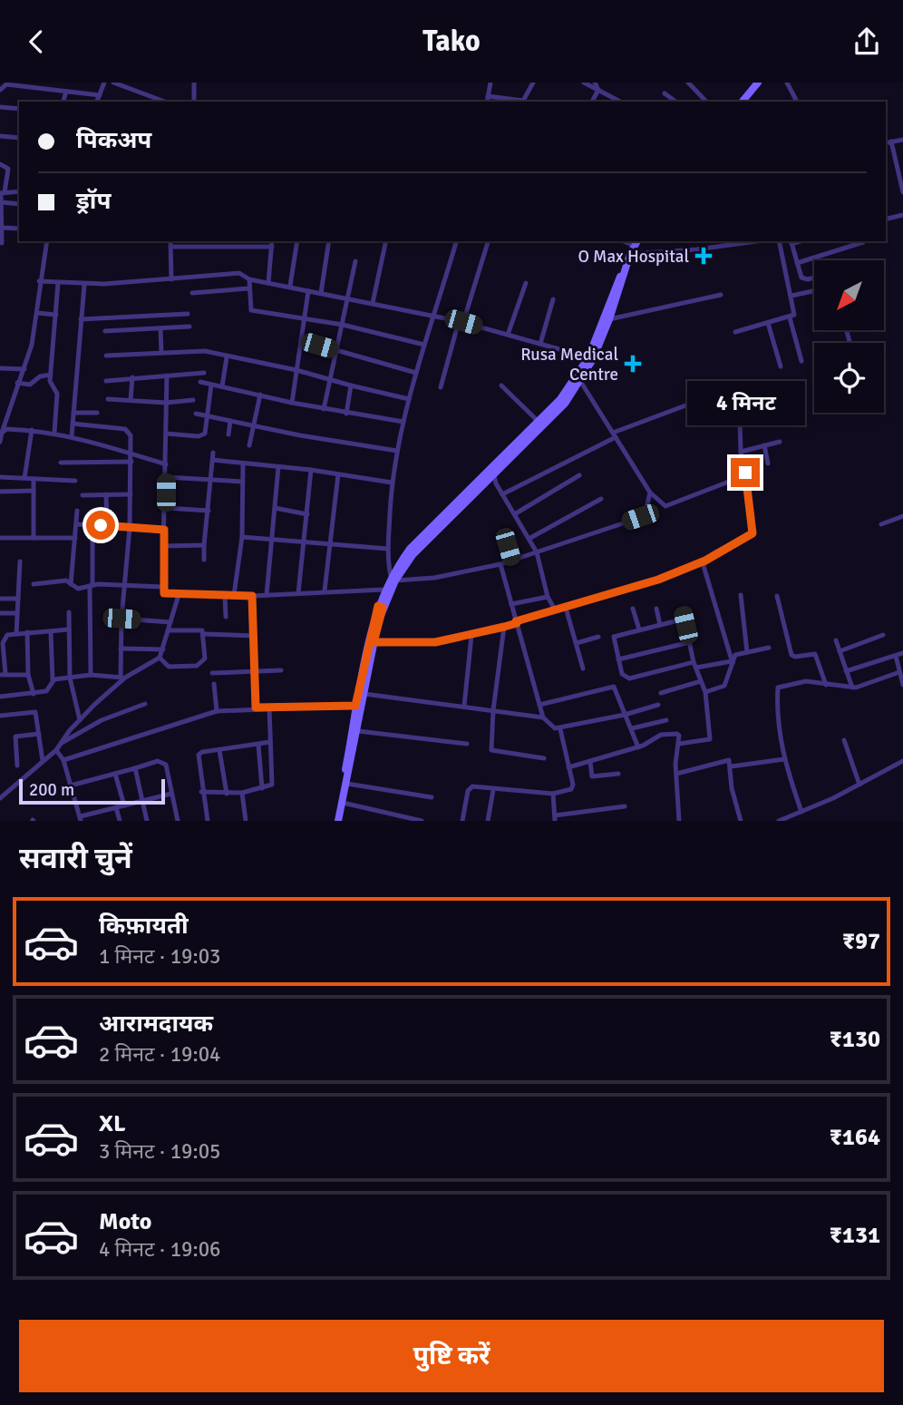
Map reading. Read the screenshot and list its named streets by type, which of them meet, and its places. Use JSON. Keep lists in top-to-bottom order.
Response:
{
  "places": {
    "health": ["O Max Hospital", "Rusa Medical Centre"]
  },
  "scale_bar": "200 m",
  "north": "bottom left",
  "page": {
    "header": "Tako",
    "banner": ["पिकअप", "ड्रॉप"],
    "bubble": "4 मिनट",
    "scale": "200 m",
    "heading": "सवारी चुनें",
    "list": [
      {
        "name": "किफ़ायती",
        "note": "1 मिनट · 19:03",
        "value": "₹97"
      },
      {
        "name": "आरामदायक",
        "note": "2 मिनट · 19:04",
        "value": "₹130"
      },
      {
        "name": "XL",
        "note": "3 मिनट · 19:05",
        "value": "₹164"
      },
      {
        "name": "Moto",
        "note": "4 मिनट · 19:06",
        "value": "₹131"
      }
    ],
    "buttons": "पुष्टि करें"
  }
}
